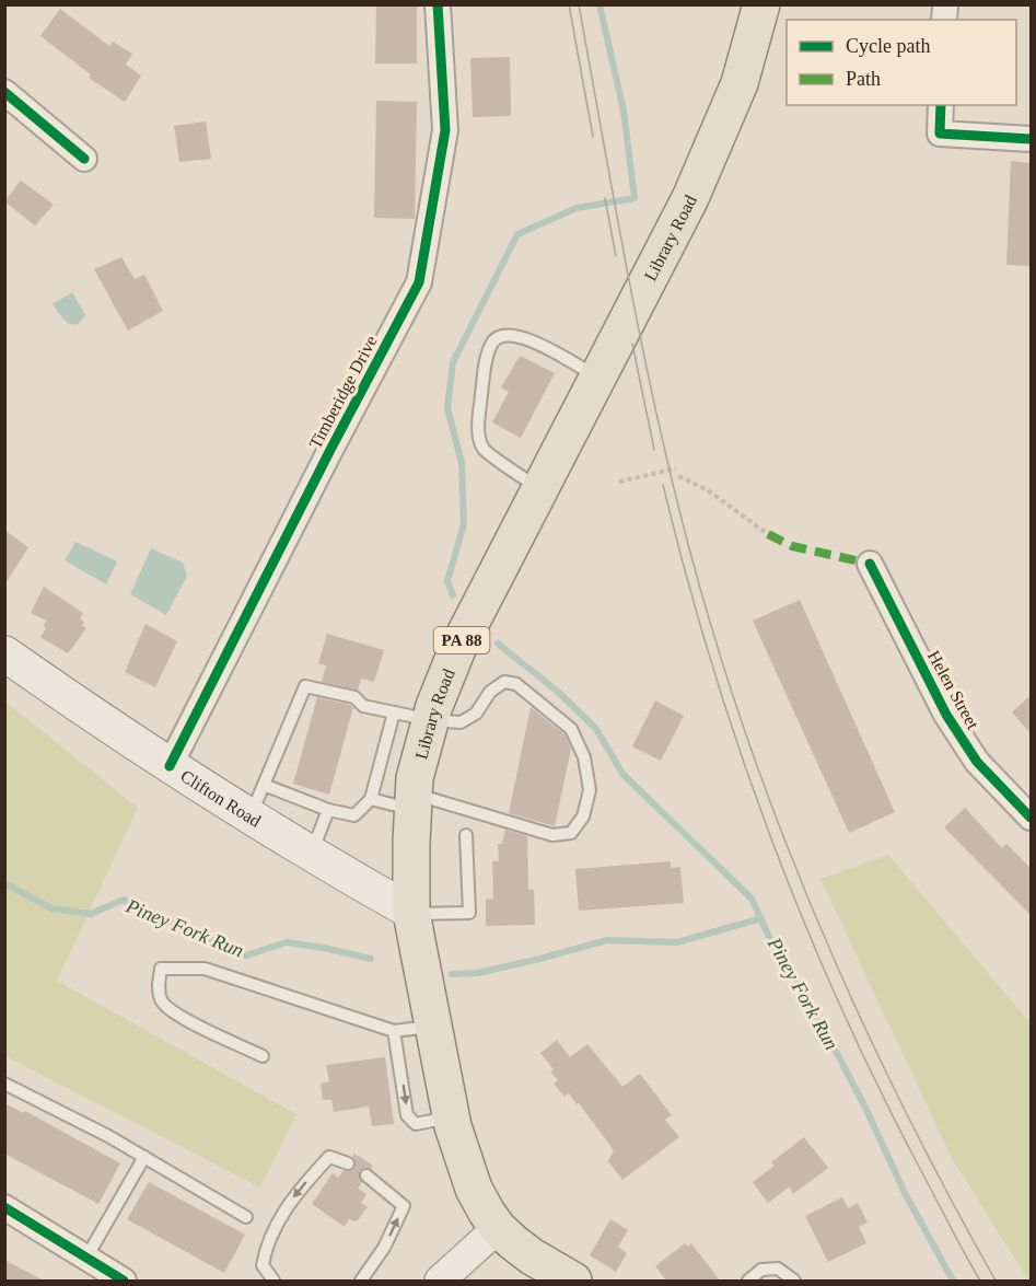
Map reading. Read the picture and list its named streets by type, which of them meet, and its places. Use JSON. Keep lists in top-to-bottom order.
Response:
{
  "streets": {
    "main road": ["Library Road", "PA 88", "Clifton Road"],
    "street": ["Timberidge Drive", "Helen Street"]
  },
  "crossings": [
    ["Library Road", "Clifton Road"],
    ["Timberidge Drive", "Clifton Road"]
  ],
  "water": ["Piney Fork Run"],
  "legend": ["Cycle path", "Path"]
}
